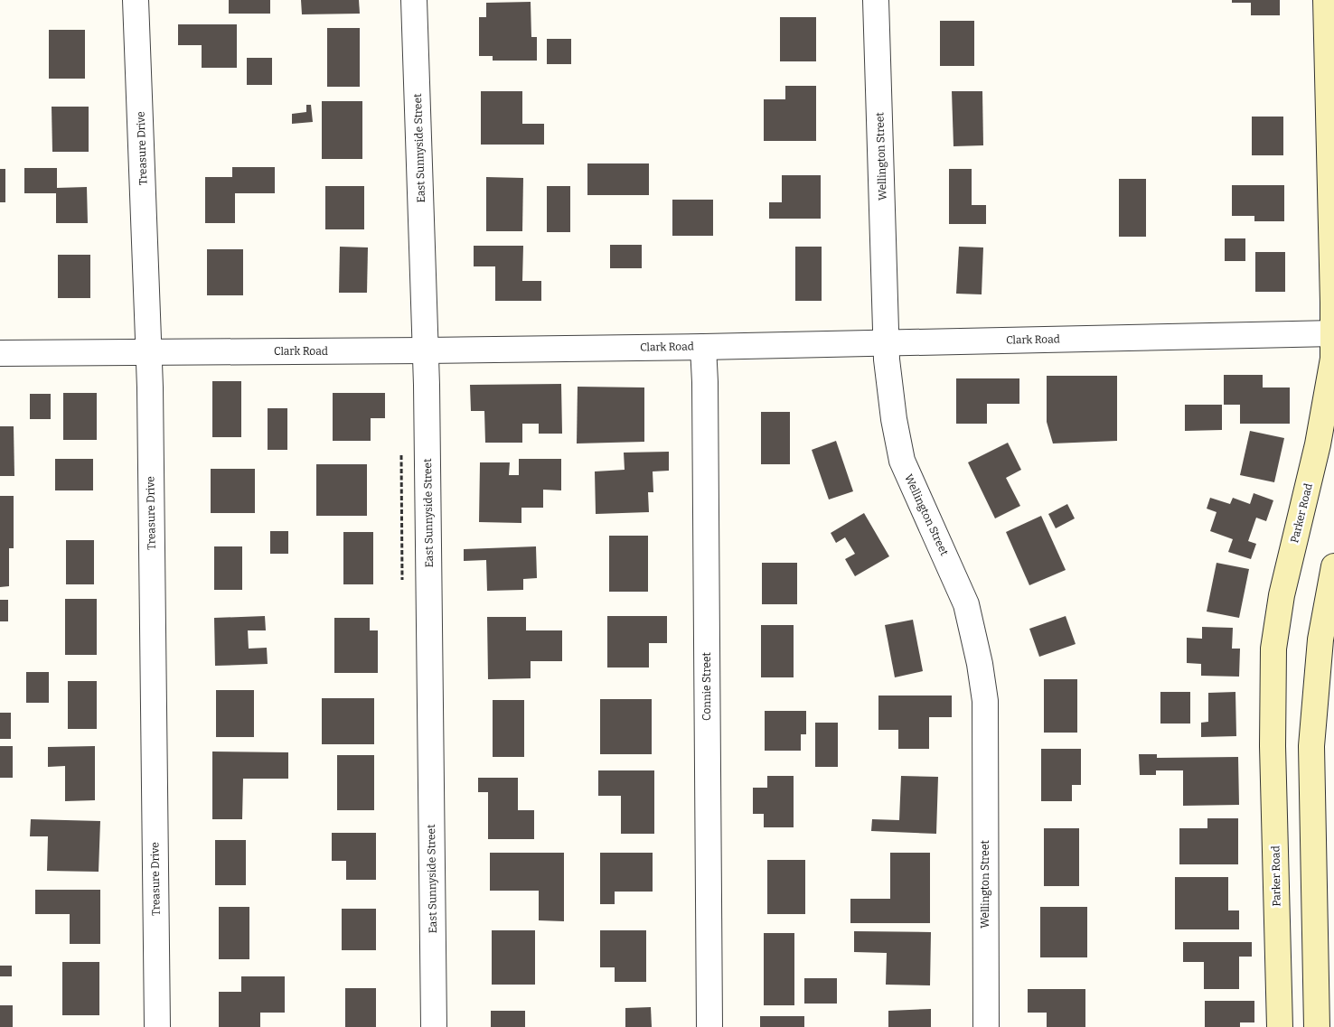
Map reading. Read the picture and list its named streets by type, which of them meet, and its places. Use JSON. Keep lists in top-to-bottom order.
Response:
{
  "streets": {
    "main road": ["Parker Road"],
    "street": [
      "Treasure Drive",
      "East Sunnyside Street",
      "Wellington Street",
      "Clark Road",
      "Connie Street"
    ]
  },
  "crossings": [
    ["Treasure Drive", "Clark Road"],
    ["East Sunnyside Street", "Clark Road"],
    ["Wellington Street", "Clark Road"],
    ["Clark Road", "Parker Road"],
    ["Clark Road", "Connie Street"]
  ]
}
